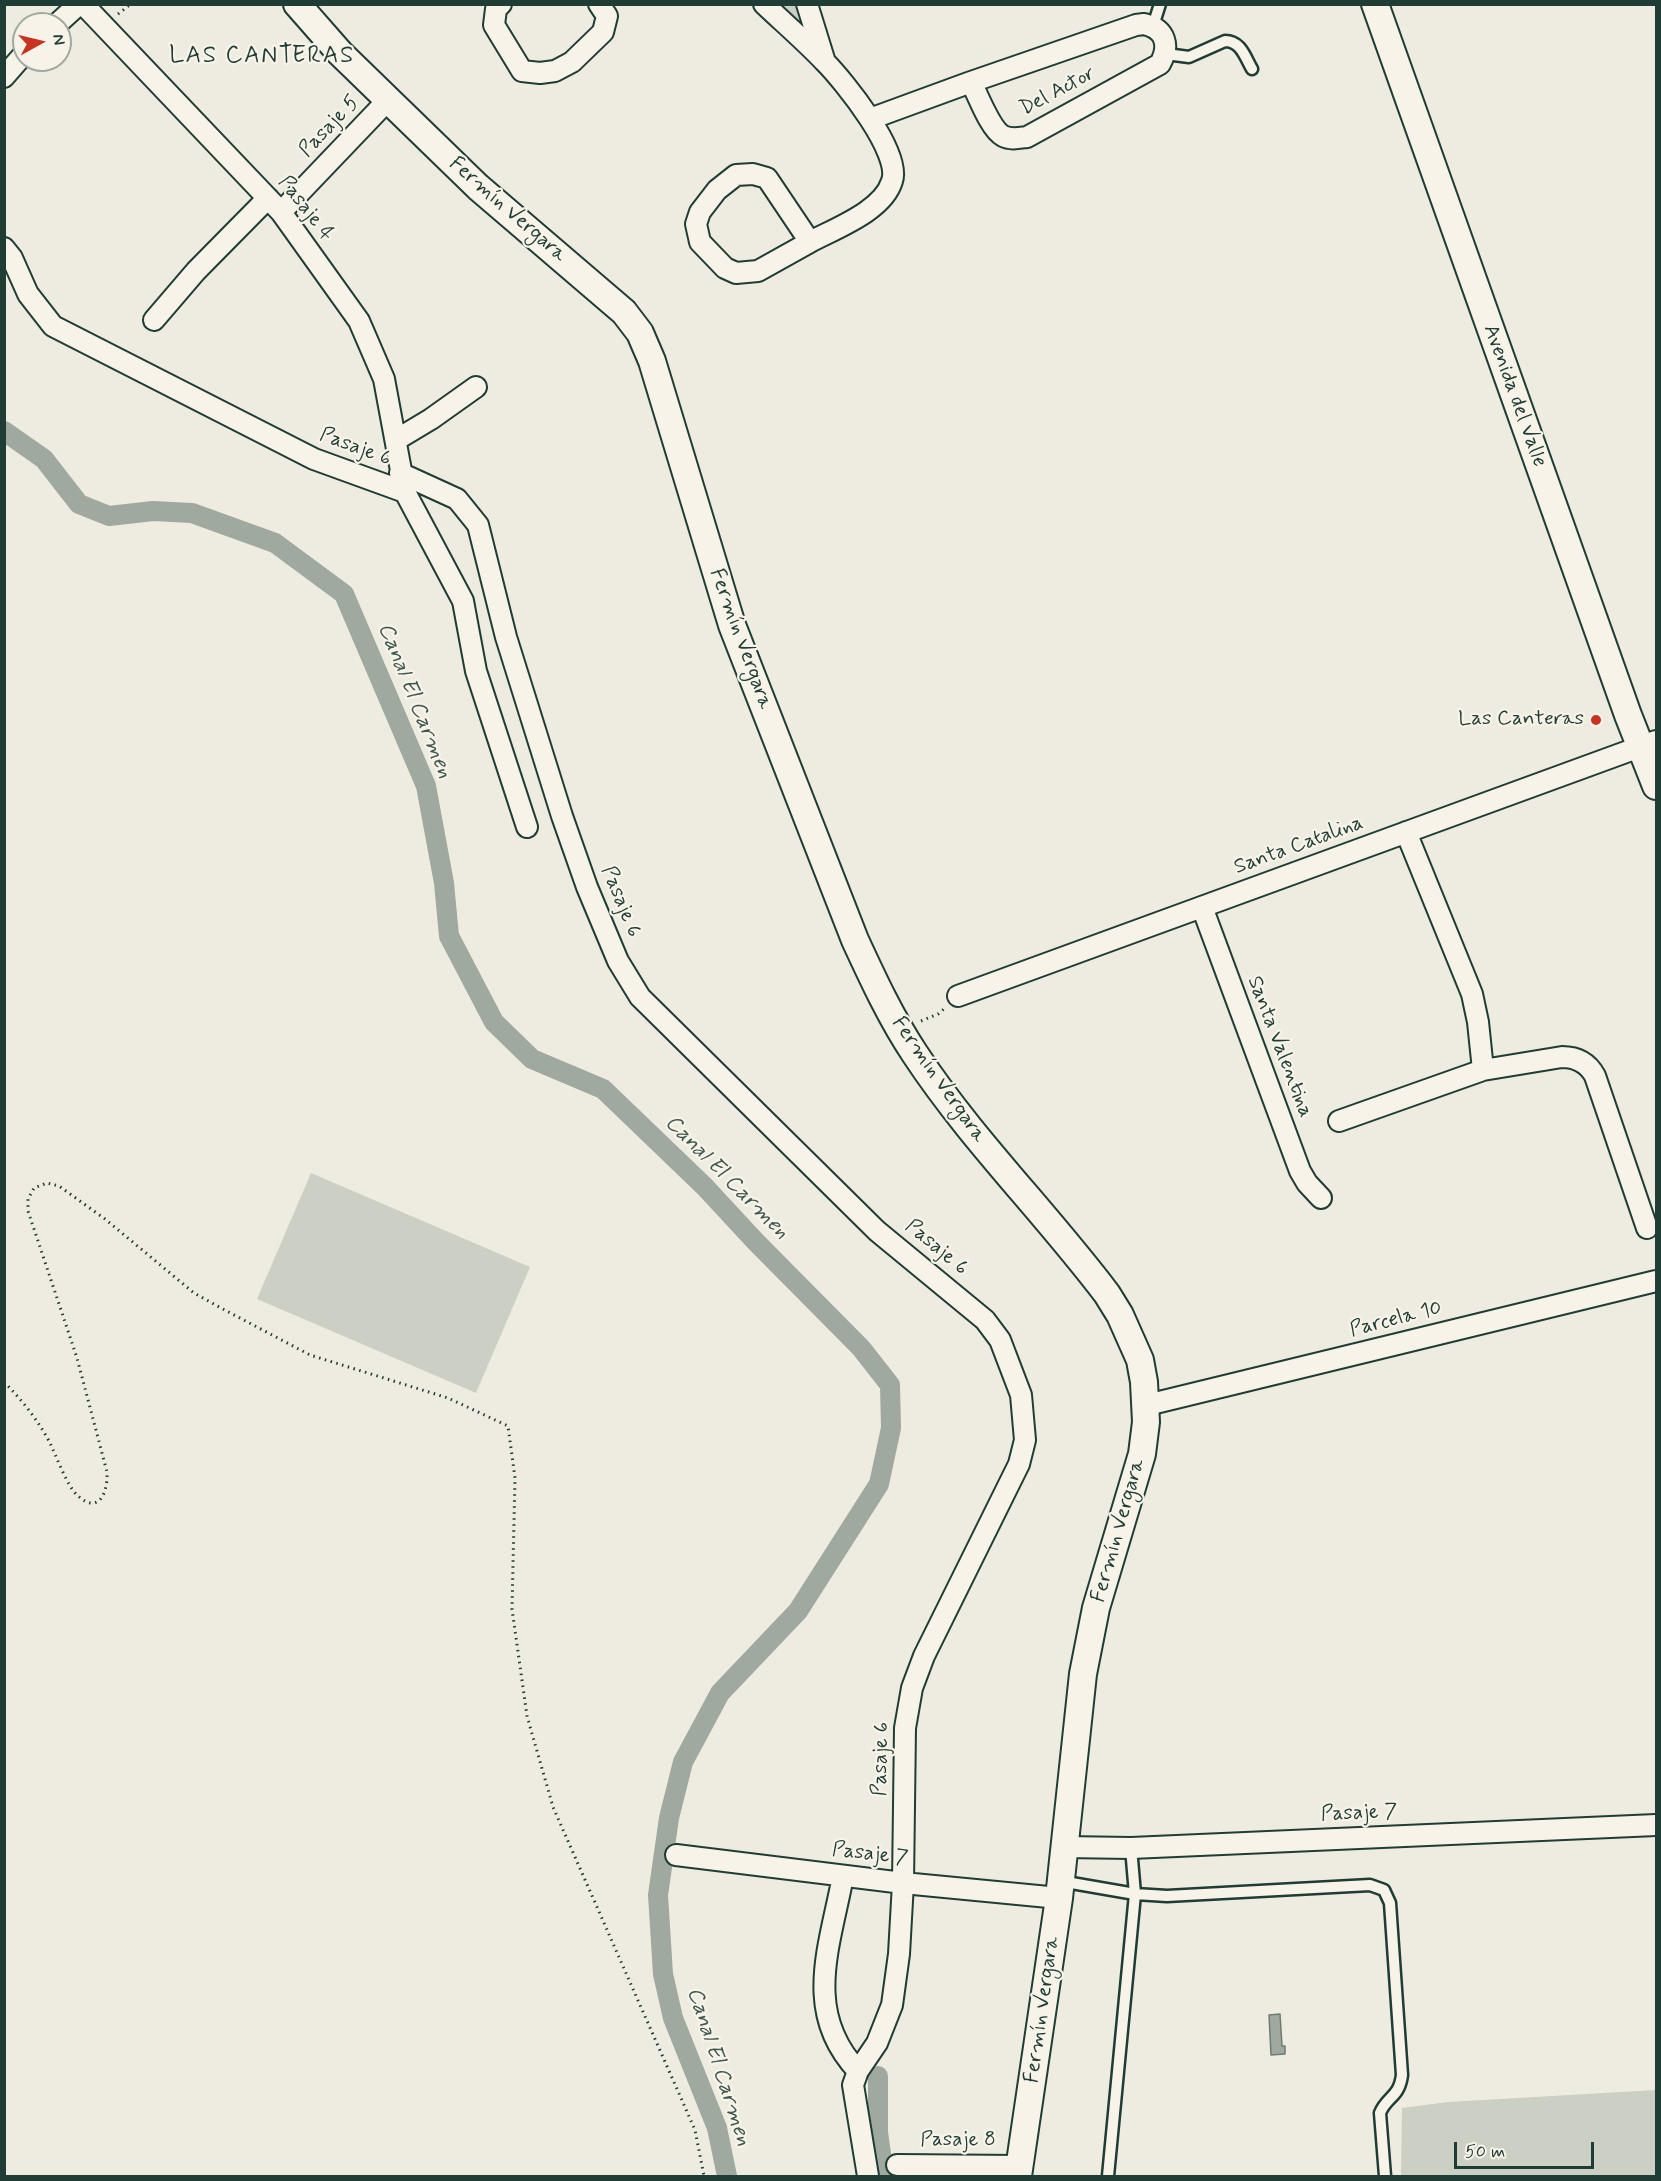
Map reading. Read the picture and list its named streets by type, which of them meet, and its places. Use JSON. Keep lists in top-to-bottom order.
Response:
{
  "streets": {
    "street": [
      "Del Actor",
      "Pasaje 5",
      "Pasaje 4",
      "Fermín Vergara",
      "Avenida del Valle",
      "Pasaje 6",
      "Santa Catalina",
      "Santa Valentina",
      "Parcela 10",
      "Pasaje 7",
      "Pasaje 8"
    ]
  },
  "crossings": [
    ["Pasaje 5", "Pasaje 4"],
    ["Pasaje 5", "Fermín Vergara"],
    ["Pasaje 4", "Pasaje 6"],
    ["Fermín Vergara", "Parcela 10"],
    ["Fermín Vergara", "Pasaje 7"],
    ["Fermín Vergara", "Pasaje 8"],
    ["Avenida del Valle", "Santa Catalina"],
    ["Pasaje 6", "Pasaje 7"],
    ["Santa Catalina", "Santa Valentina"]
  ],
  "districts": ["LAS CANTERAS"],
  "water": ["Canal El Carmen"],
  "places": ["Las Canteras"],
  "scale_bar": "50 m",
  "north": "right"
}
